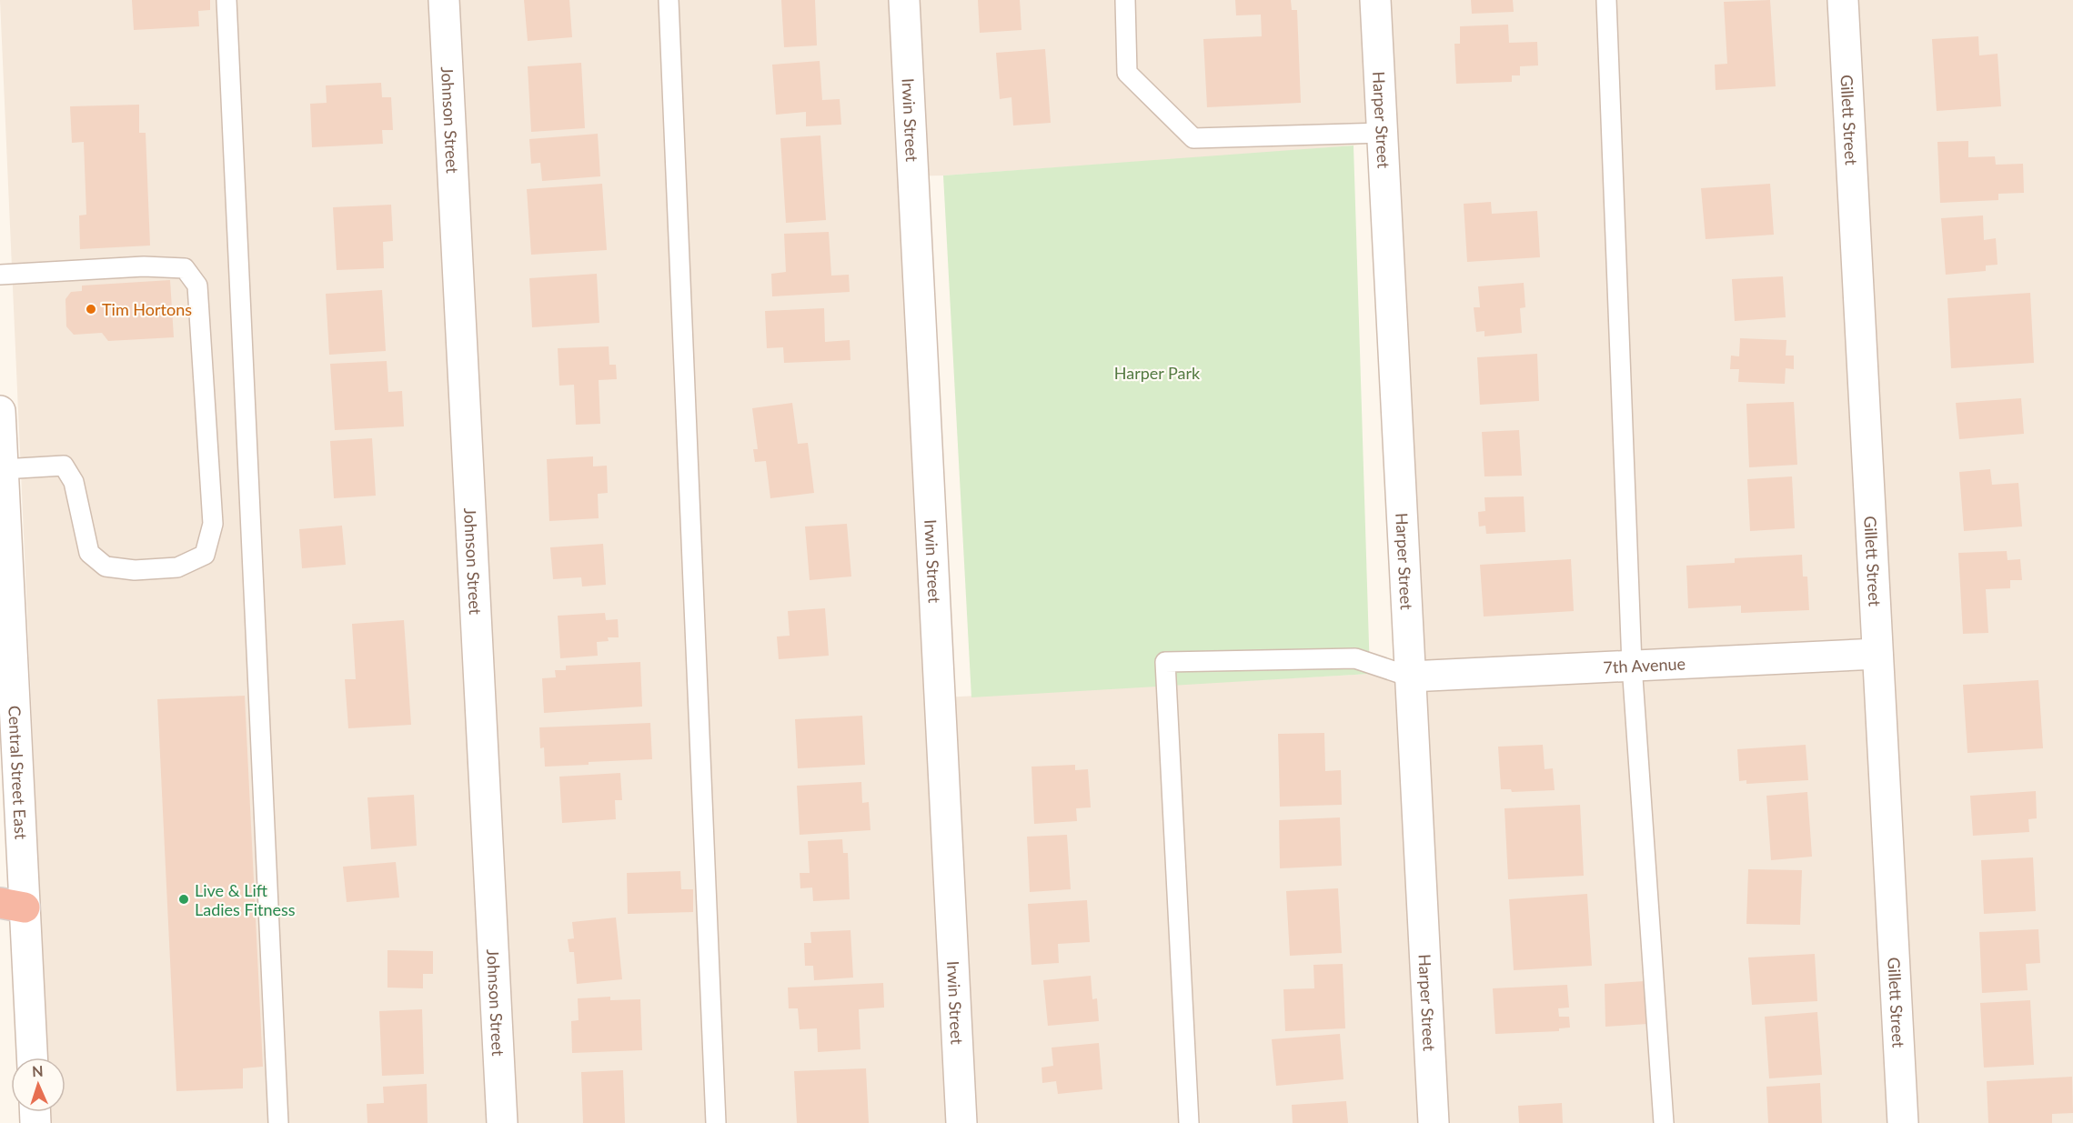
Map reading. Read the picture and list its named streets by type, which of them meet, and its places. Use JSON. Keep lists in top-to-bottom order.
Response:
{
  "streets": {
    "street": [
      "Johnson Street",
      "Irwin Street",
      "Harper Street",
      "Gillett Street",
      "7th Avenue",
      "Central Street East"
    ]
  },
  "crossings": [
    ["Harper Street", "7th Avenue"],
    ["Gillett Street", "7th Avenue"]
  ],
  "parks": ["Harper Park"],
  "places": ["Tim Hortons", "Live & Lift Ladies Fitness"],
  "north": "top"
}
